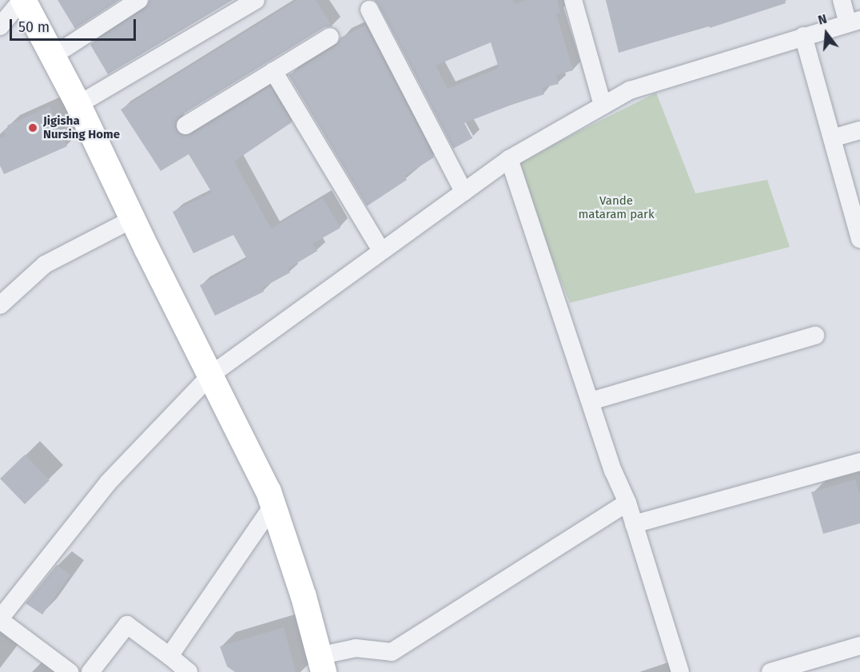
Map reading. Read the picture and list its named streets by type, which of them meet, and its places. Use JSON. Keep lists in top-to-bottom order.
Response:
{
  "parks": ["Vande mataram park"],
  "places": ["Jigisha Nursing Home"],
  "scale_bar": "50 m",
  "north": "top"
}
